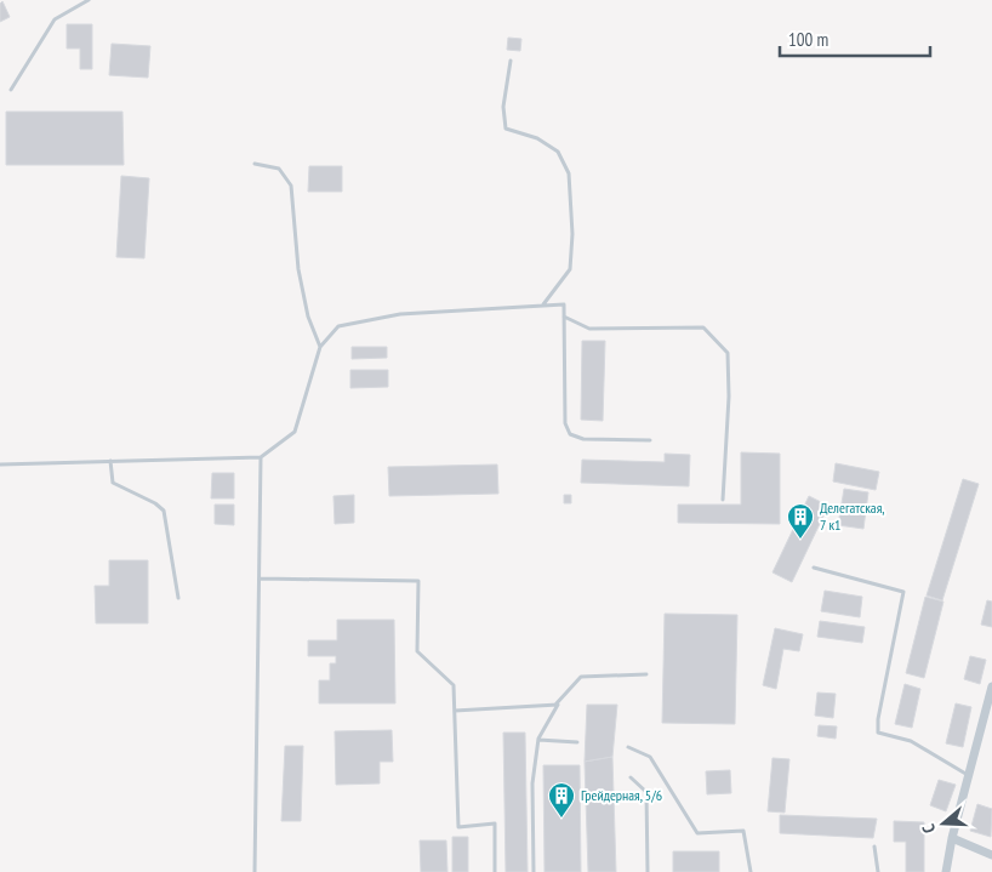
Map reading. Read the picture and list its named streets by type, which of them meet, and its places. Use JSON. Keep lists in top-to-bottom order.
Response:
{
  "places": {
    "building": ["Делегатская, 7 к1", "Грейдерная, 5/6"]
  },
  "scale_bar": "100 m",
  "north": "left"
}
